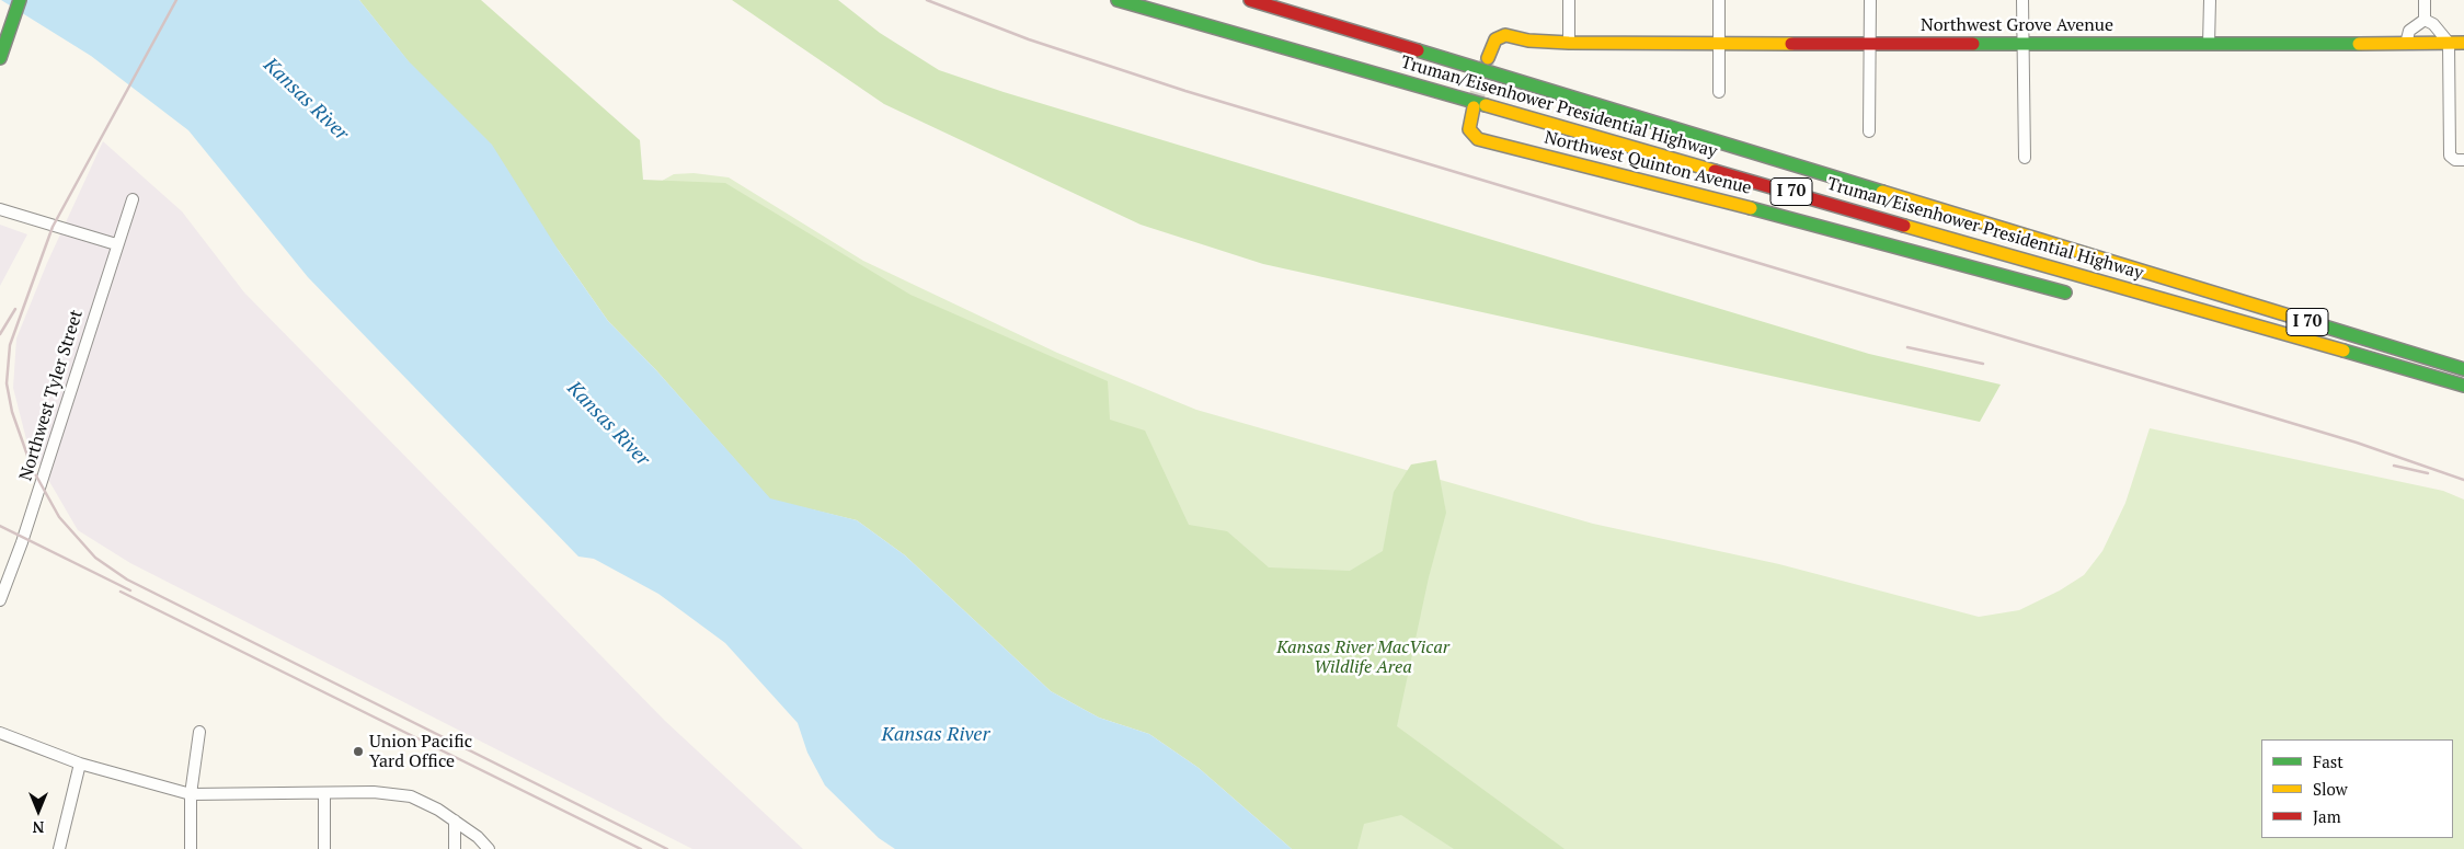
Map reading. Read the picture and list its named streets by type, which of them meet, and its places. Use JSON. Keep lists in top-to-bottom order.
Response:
{
  "streets": {
    "main road": [
      "Northwest Grove Avenue",
      "Truman/Eisenhower Presidential Highway",
      "Northwest Quinton Avenue",
      "I 70"
    ],
    "street": ["Northwest Tyler Street"]
  },
  "water": ["Kansas River"],
  "parks": ["Kansas River MacVicar Wildlife Area"],
  "places": ["Union Pacific Yard Office"],
  "legend": ["Fast", "Slow", "Jam"],
  "north": "bottom"
}
